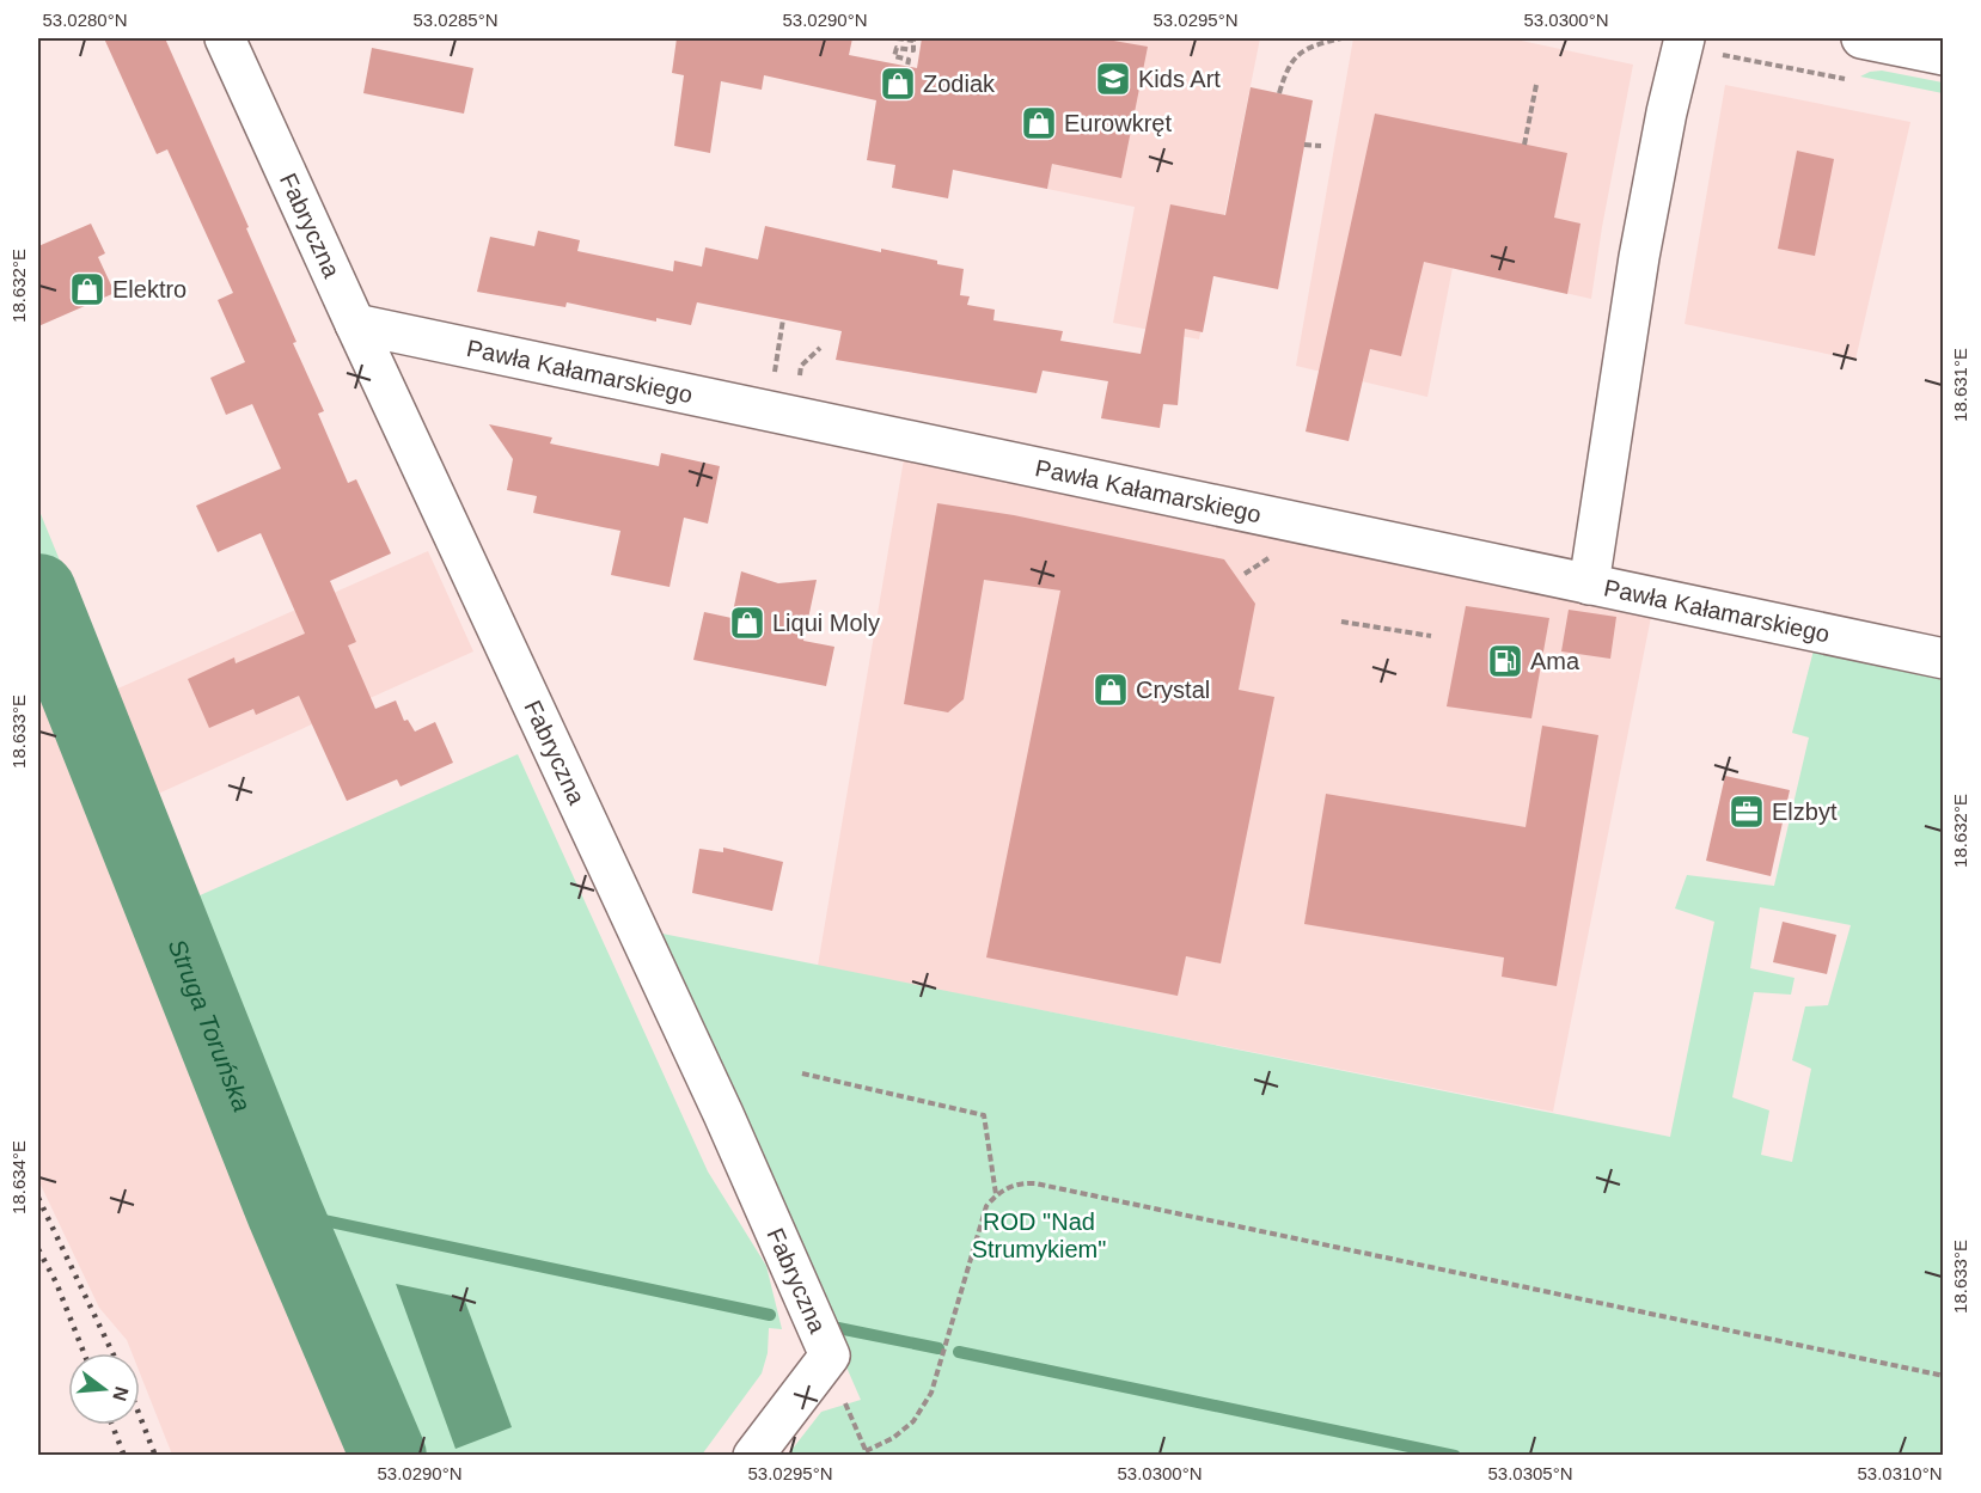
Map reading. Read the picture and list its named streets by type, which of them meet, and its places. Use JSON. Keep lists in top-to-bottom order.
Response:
{
  "streets": {
    "street": ["Fabryczna", "Pawła Kałamarskiego"]
  },
  "crossings": [
    ["Fabryczna", "Pawła Kałamarskiego"]
  ],
  "water": ["Struga Toruńska"],
  "parks": ["ROD \"Nad Strumykiem\""],
  "places": {
    "school or university": ["Kids Art"],
    "shop": [
      "Zodiak",
      "Eurowkręt",
      "Elektro",
      "Liqui Moly",
      "Crystal"
    ],
    "fuel station": ["Ama"],
    "office": ["Elzbyt"]
  },
  "north": "right",
  "coordinates": [
    "53.0280°N",
    "53.0285°N",
    "53.0290°N",
    "53.0295°N",
    "53.0300°N",
    "18.632°E",
    "18.631°E",
    "18.633°E",
    "18.634°E",
    "53.0305°N",
    "53.0310°N"
  ]
}
